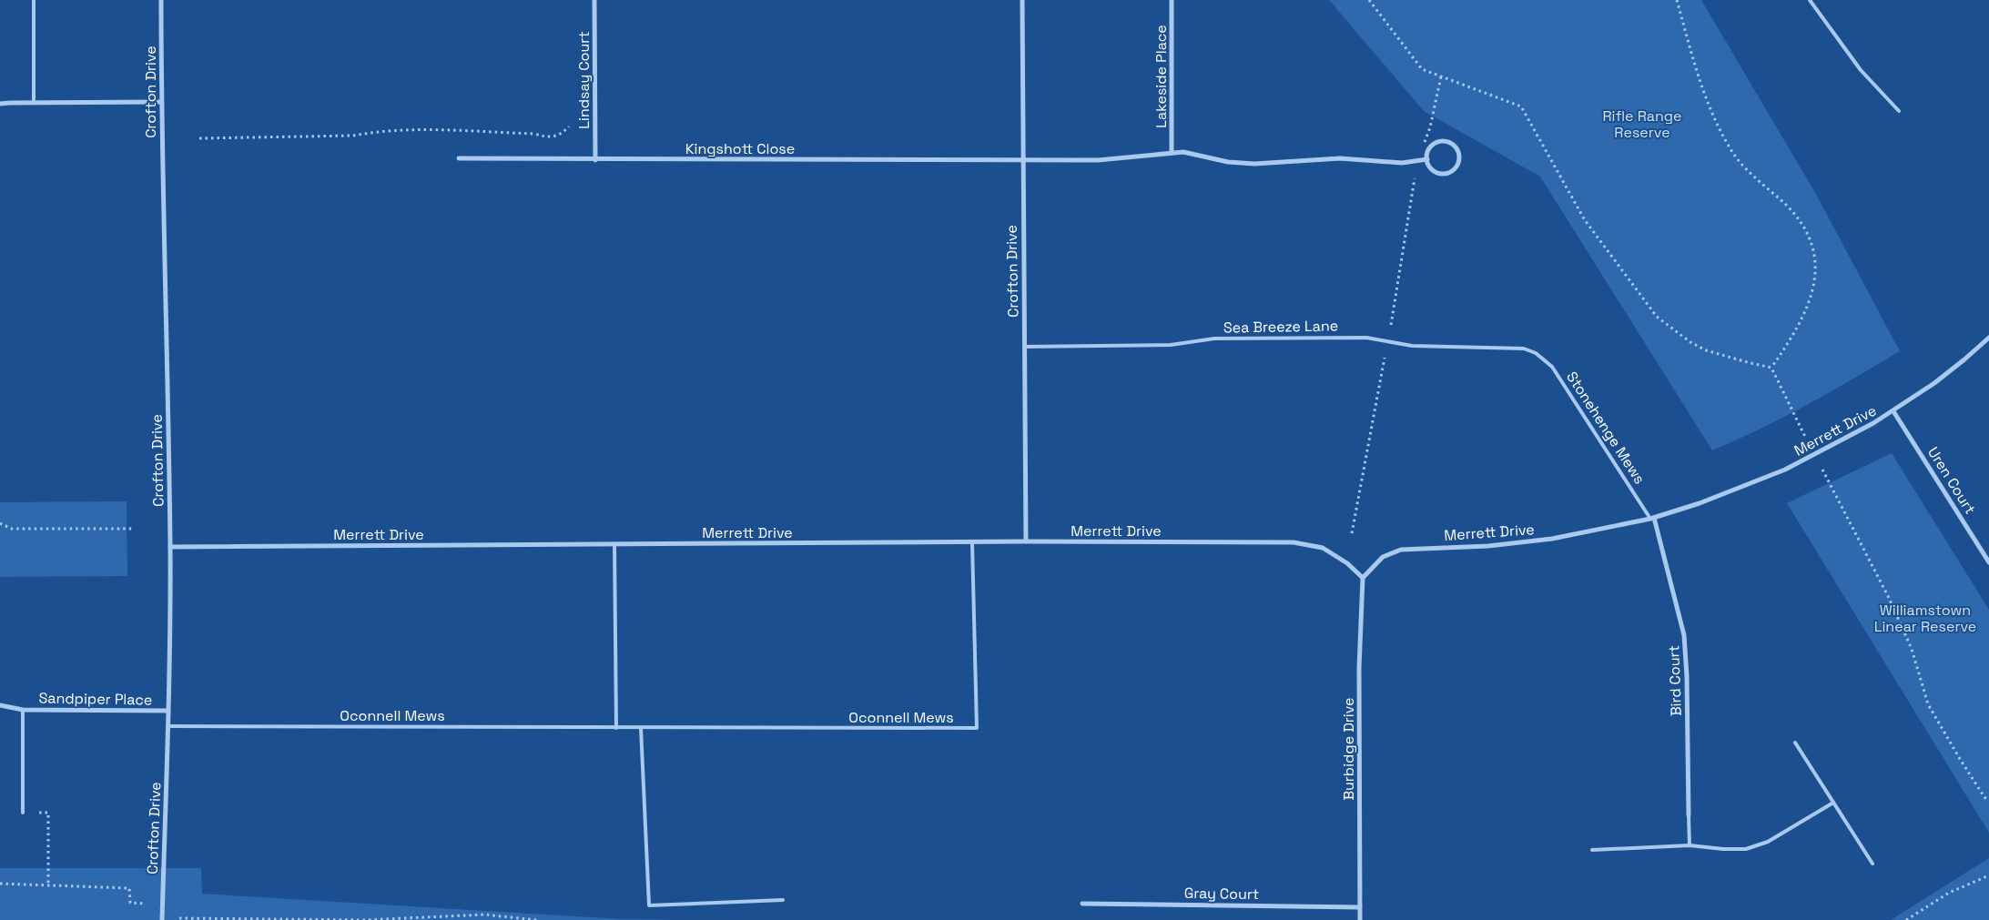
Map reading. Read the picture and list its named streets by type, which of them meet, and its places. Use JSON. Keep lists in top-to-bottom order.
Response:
{
  "streets": {
    "street": [
      "Lakeside Place",
      "Lindsay Court",
      "Crofton Drive",
      "Kingshott Close",
      "Merrett Drive",
      "Uren Court",
      "Bird Court",
      "Sandpiper Place",
      "Burbidge Drive",
      "Gray Court"
    ],
    "lane": ["Sea Breeze Lane", "Stonehenge Mews", "Oconnell Mews"]
  },
  "crossings": [
    ["Lakeside Place", "Kingshott Close"],
    ["Lindsay Court", "Kingshott Close"],
    ["Crofton Drive", "Kingshott Close"],
    ["Crofton Drive", "Sea Breeze Lane"],
    ["Crofton Drive", "Merrett Drive"],
    ["Crofton Drive", "Sandpiper Place"],
    ["Crofton Drive", "Oconnell Mews"],
    ["Sea Breeze Lane", "Stonehenge Mews"],
    ["Stonehenge Mews", "Merrett Drive"],
    ["Stonehenge Mews", "Bird Court"],
    ["Merrett Drive", "Uren Court"],
    ["Merrett Drive", "Bird Court"],
    ["Merrett Drive", "Oconnell Mews"],
    ["Merrett Drive", "Burbidge Drive"],
    ["Burbidge Drive", "Gray Court"]
  ],
  "parks": ["Rifle Range Reserve", "Williamstown Linear Reserve"]
}
